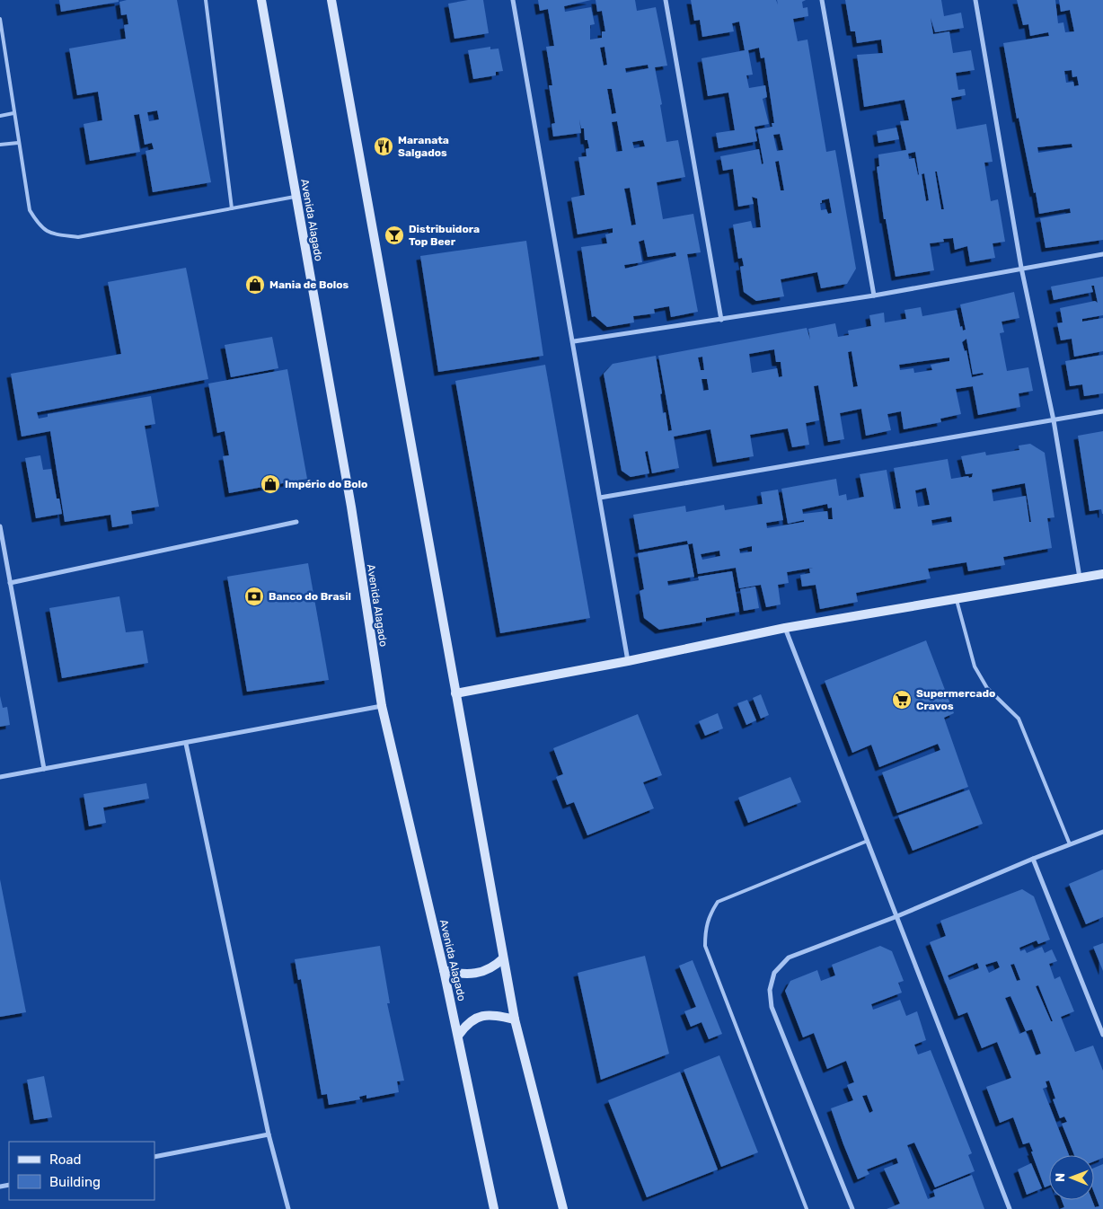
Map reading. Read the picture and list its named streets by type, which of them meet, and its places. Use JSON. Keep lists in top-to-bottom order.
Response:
{
  "streets": {
    "main road": ["Avenida Alagado"]
  },
  "places": {
    "restaurant": ["Maranata Salgados"],
    "bar": ["Distribuidora Top Beer"],
    "shop": ["Mania de Bolos", "Império do Bolo"],
    "bank": ["Banco do Brasil"],
    "supermarket": ["Supermercado Cravos"]
  },
  "legend": ["Road", "Building"],
  "north": "left"
}
